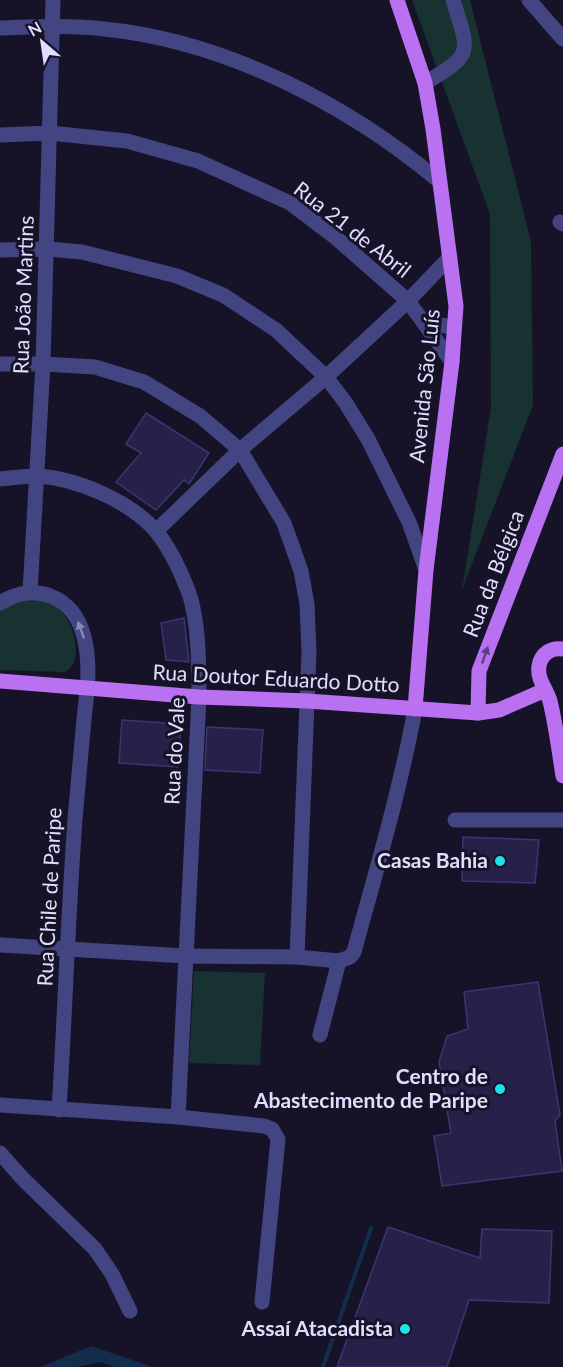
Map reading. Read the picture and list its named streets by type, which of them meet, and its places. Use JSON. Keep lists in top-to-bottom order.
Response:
{
  "streets": {
    "main road": ["Avenida São Luís", "Rua da Bélgica", "Rua Doutor Eduardo Dotto"],
    "street": [
      "Rua 21 de Abril",
      "Rua João Martins",
      "Rua do Vale",
      "Rua Chile de Paripe"
    ]
  },
  "crossings": [
    ["Rua 21 de Abril", "Rua João Martins"],
    ["Rua 21 de Abril", "Avenida São Luís"],
    ["Rua João Martins", "Rua do Vale"],
    ["Rua João Martins", "Rua Chile de Paripe"],
    ["Avenida São Luís", "Rua Doutor Eduardo Dotto"],
    ["Rua da Bélgica", "Rua Doutor Eduardo Dotto"],
    ["Rua Doutor Eduardo Dotto", "Rua do Vale"],
    ["Rua Doutor Eduardo Dotto", "Rua Chile de Paripe"]
  ],
  "one_way": ["Rua da Bélgica"],
  "places": ["Casas Bahia", "Centro de Abastecimento de Paripe", "Assaí Atacadista"],
  "north": "top left"
}
